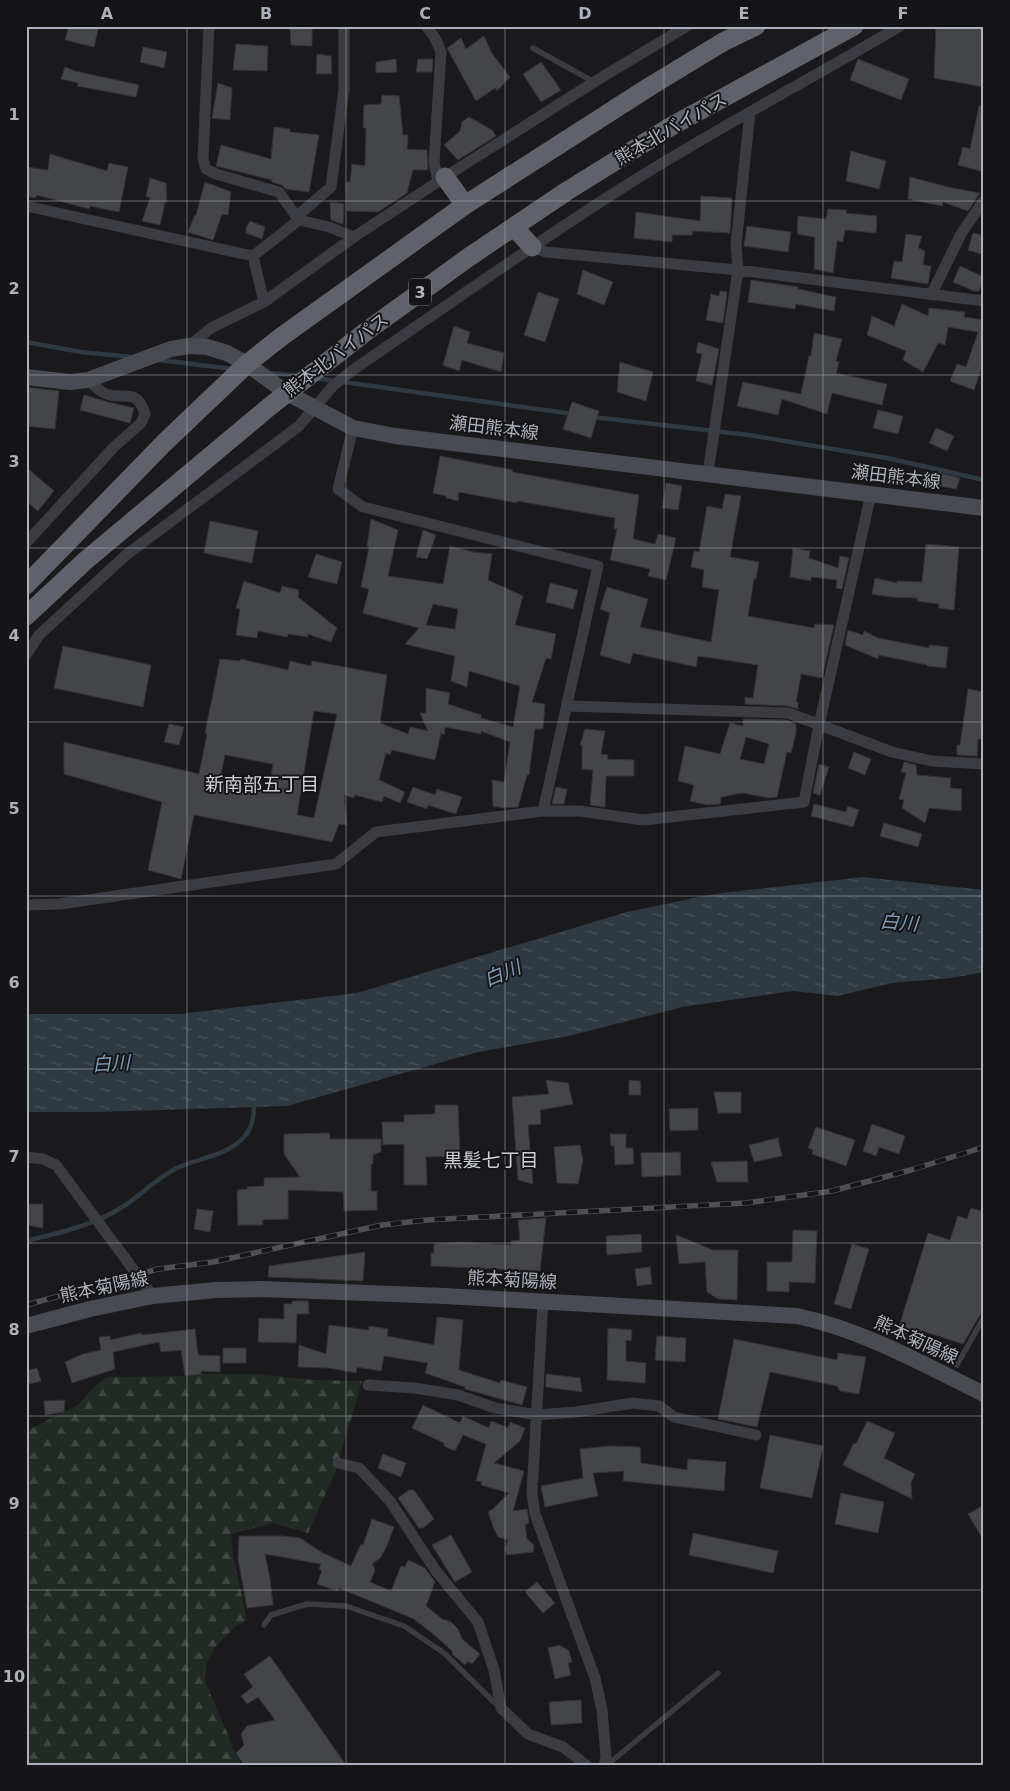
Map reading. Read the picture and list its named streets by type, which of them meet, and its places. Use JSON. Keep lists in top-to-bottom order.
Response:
{
  "streets": {
    "highway": ["熊本北バイパス", "3"],
    "main road": ["瀬田熊本線", "熊本菊陽線"]
  },
  "crossings": [
    ["熊本北バイパス", "瀬田熊本線"]
  ],
  "districts": ["新南部五丁目", "黒髪七丁目"],
  "water": ["白川"],
  "grid": {
    "columns": [
      "A",
      "B",
      "C",
      "D",
      "E",
      "F"
    ],
    "rows": [
      "1",
      "2",
      "3",
      "4",
      "5",
      "6",
      "7",
      "8",
      "9",
      "10"
    ]
  }
}
